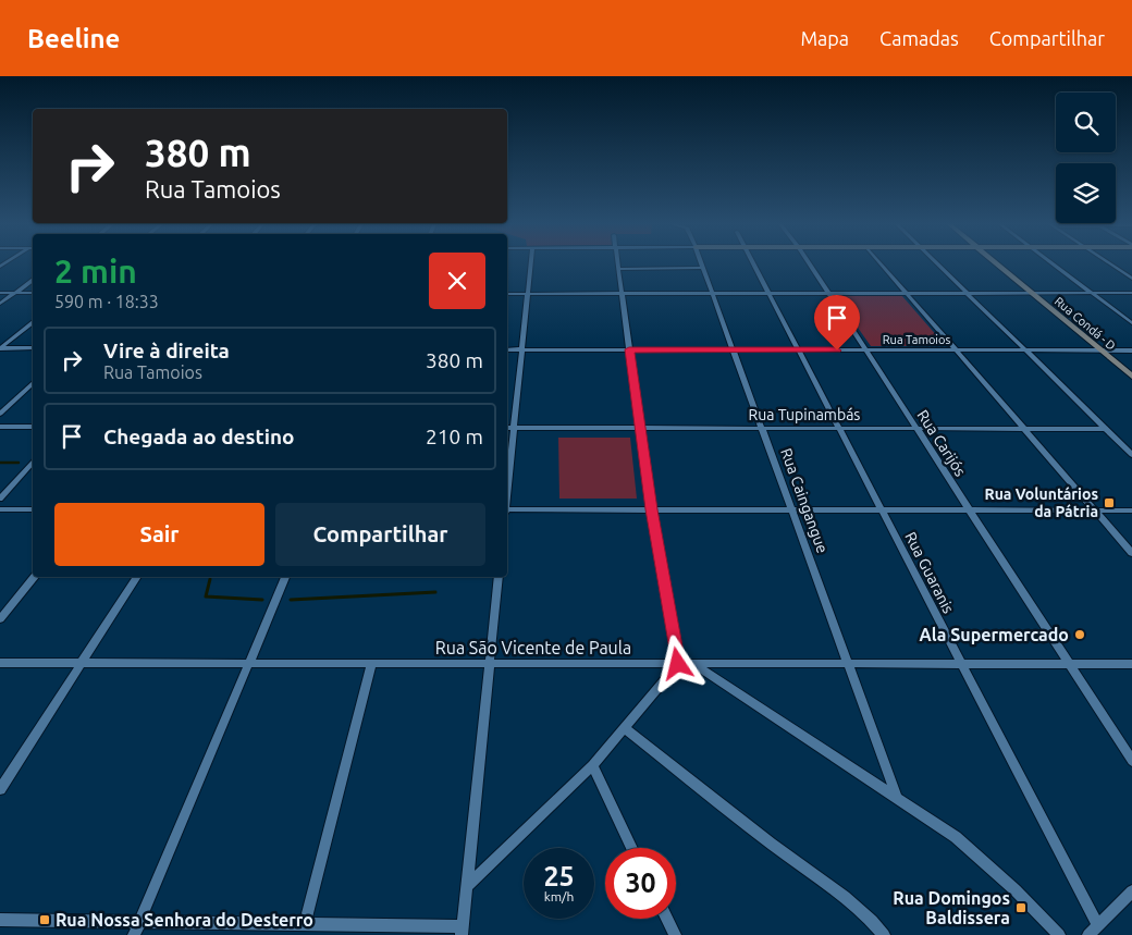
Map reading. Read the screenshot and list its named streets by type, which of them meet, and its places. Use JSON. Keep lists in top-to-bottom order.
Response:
{
  "streets": {
    "street": [
      "Rua Condá - D",
      "Rua Tamoios",
      "Rua Tupinambás",
      "Rua Carijós",
      "Rua Caingangue",
      "Rua Guaranis",
      "Rua São Vicente de Paula"
    ]
  },
  "crossings": [
    ["Rua Condá - D", "Rua Tamoios"],
    ["Rua Tamoios", "Rua Carijós"],
    ["Rua Tamoios", "Rua Caingangue"],
    ["Rua Tamoios", "Rua Guaranis"],
    ["Rua Tupinambás", "Rua Carijós"],
    ["Rua Tupinambás", "Rua Caingangue"],
    ["Rua Tupinambás", "Rua Guaranis"],
    ["Rua Carijós", "Rua São Vicente de Paula"],
    ["Rua Caingangue", "Rua São Vicente de Paula"],
    ["Rua Guaranis", "Rua São Vicente de Paula"]
  ],
  "places": {
    "transit": ["Rua Voluntários da Pátria", "Rua Domingos Baldissera", "Rua Nossa Senhora do Desterro"],
    "other": ["Ala Supermercado"]
  },
  "page": {
    "header": "Beeline",
    "nav": ["Mapa", "Camadas", "Compartilhar"],
    "turn": ["380 m", "Rua Tamoios"],
    "heading": ["2 min", "590 m · 18:33"],
    "list": [
      {
        "name": "Vire à direita",
        "note": "Rua Tamoios",
        "value": "380 m"
      },
      {
        "name": "Chegada ao destino",
        "value": "210 m"
      }
    ],
    "buttons": ["Sair", "Compartilhar"],
    "speed": "25 km/h",
    "limit": "30"
  }
}
